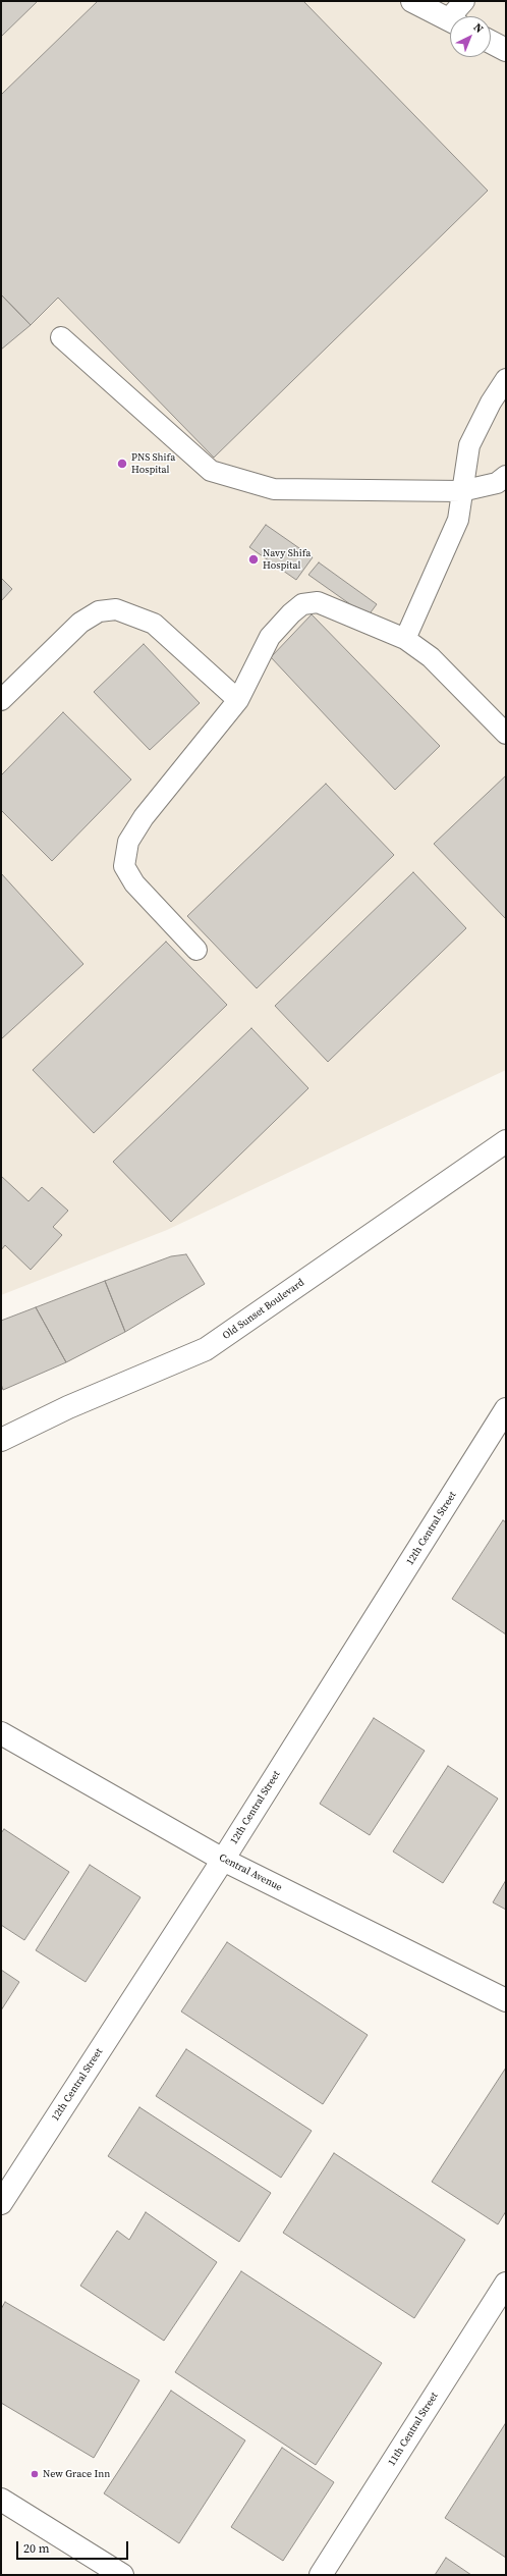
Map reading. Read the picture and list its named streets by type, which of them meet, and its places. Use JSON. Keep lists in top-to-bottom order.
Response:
{
  "streets": {
    "street": [
      "Old Sunset Boulevard",
      "12th Central Street",
      "Central Avenue",
      "11th Central Street"
    ]
  },
  "crossings": [
    ["12th Central Street", "Central Avenue"]
  ],
  "places": ["PNS Shifa Hospital", "Navy Shifa Hospital", "New Grace Inn"],
  "scale_bar": "20 m",
  "north": "top right"
}
